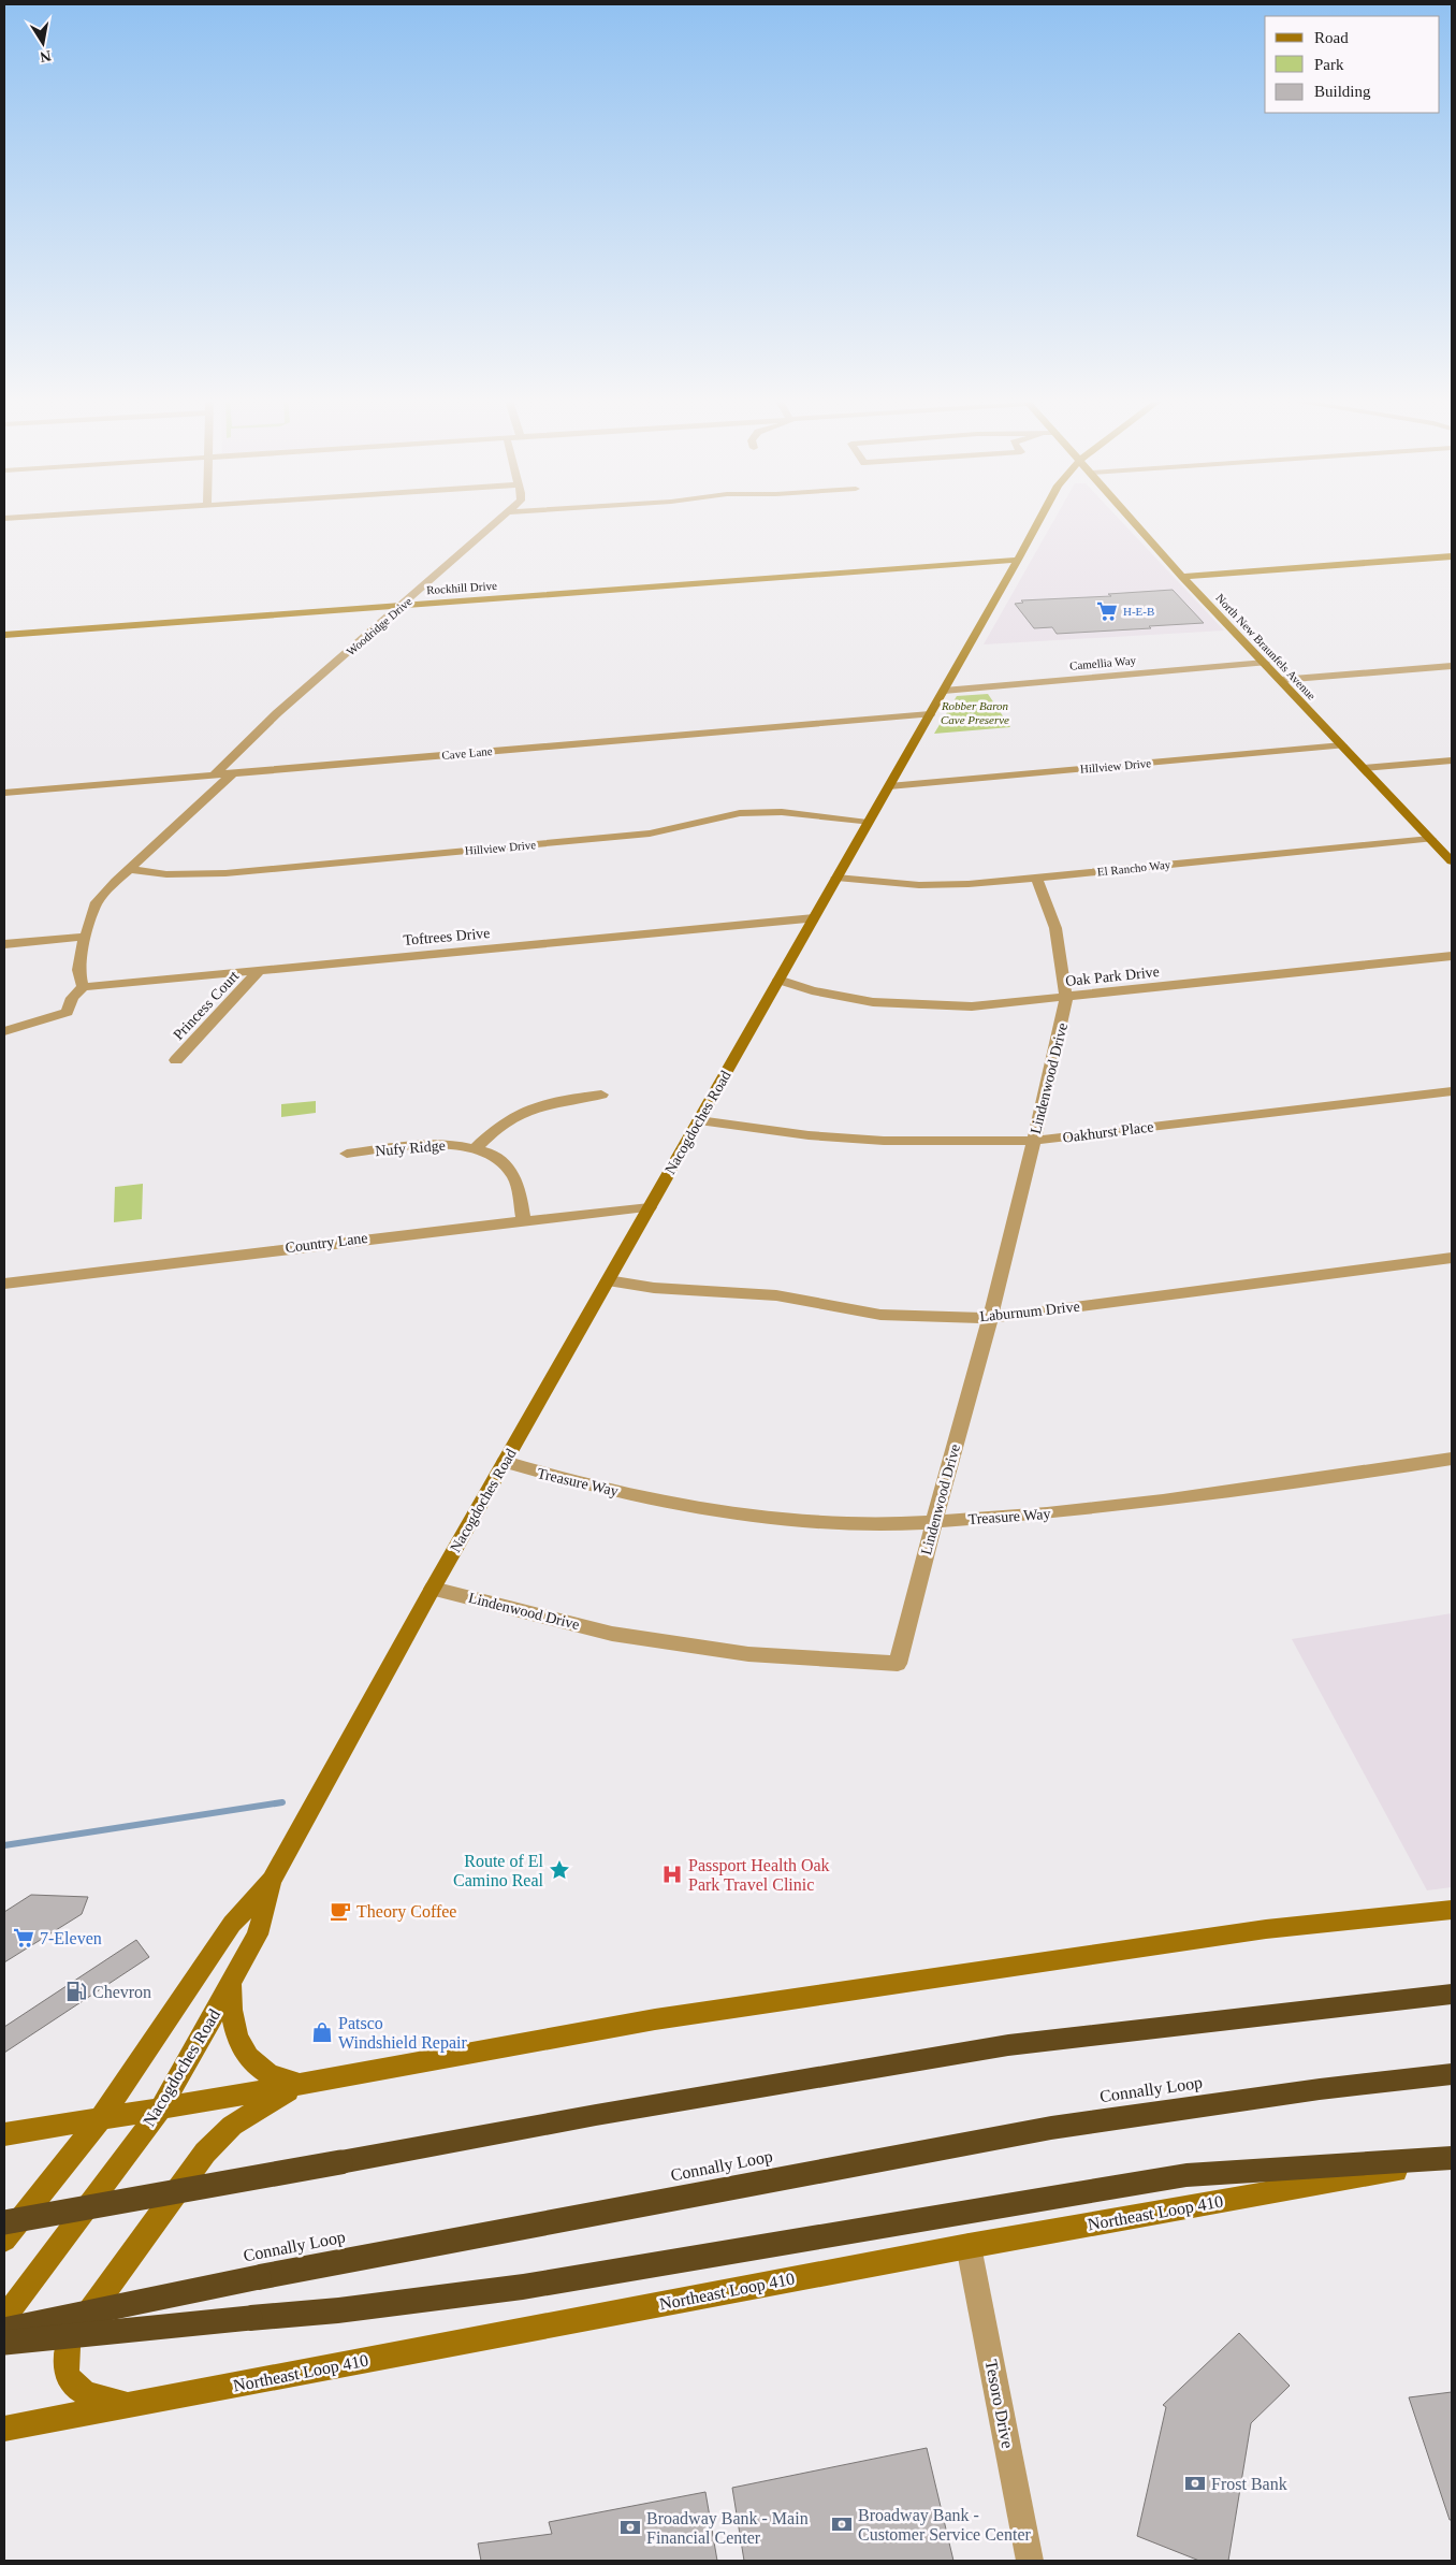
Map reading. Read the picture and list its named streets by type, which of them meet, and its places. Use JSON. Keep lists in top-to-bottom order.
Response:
{
  "streets": {
    "highway": ["Connally Loop"],
    "main road": [
      "Rockhill Drive",
      "North New Braunfels Avenue",
      "Nacogdoches Road",
      "Northeast Loop 410"
    ],
    "street": [
      "Woodridge Drive",
      "Camellia Way",
      "Cave Lane",
      "Hillview Drive",
      "El Rancho Way",
      "Toftrees Drive",
      "Oak Park Drive",
      "Princess Court",
      "Lindenwood Drive",
      "Oakhurst Place",
      "Nufy Ridge",
      "Country Lane",
      "Laburnum Drive",
      "Treasure Way",
      "Tesoro Drive"
    ]
  },
  "crossings": [
    ["Rockhill Drive", "Woodridge Drive"],
    ["Rockhill Drive", "Nacogdoches Road"],
    ["Woodridge Drive", "Cave Lane"],
    ["North New Braunfels Avenue", "Camellia Way"],
    ["North New Braunfels Avenue", "Hillview Drive"],
    ["North New Braunfels Avenue", "El Rancho Way"],
    ["Camellia Way", "Nacogdoches Road"],
    ["Cave Lane", "Nacogdoches Road"],
    ["Hillview Drive", "Nacogdoches Road"],
    ["El Rancho Way", "Lindenwood Drive"],
    ["El Rancho Way", "Nacogdoches Road"],
    ["Toftrees Drive", "Princess Court"],
    ["Toftrees Drive", "Nacogdoches Road"],
    ["Oak Park Drive", "Lindenwood Drive"],
    ["Oak Park Drive", "Nacogdoches Road"],
    ["Lindenwood Drive", "Nacogdoches Road"],
    ["Lindenwood Drive", "Oakhurst Place"],
    ["Lindenwood Drive", "Laburnum Drive"],
    ["Lindenwood Drive", "Treasure Way"],
    ["Nacogdoches Road", "Oakhurst Place"],
    ["Nacogdoches Road", "Country Lane"],
    ["Nacogdoches Road", "Laburnum Drive"],
    ["Nacogdoches Road", "Treasure Way"],
    ["Nufy Ridge", "Country Lane"],
    ["Northeast Loop 410", "Tesoro Drive"]
  ],
  "parks": ["Robber Baron Cave Preserve"],
  "places": {
    "supermarket": ["H-E-B", "7-Eleven"],
    "place": ["Route of El Camino Real"],
    "hospital": ["Passport Health Oak Park Travel Clinic"],
    "cafe": ["Theory Coffee"],
    "fuel station": ["Chevron"],
    "shop": ["Patsco Windshield Repair"],
    "bank": ["Frost Bank", "Broadway Bank - Customer Service Center", "Broadway Bank - Main Financial Center"]
  },
  "legend": ["Road", "Park", "Building"],
  "north": "bottom"
}
